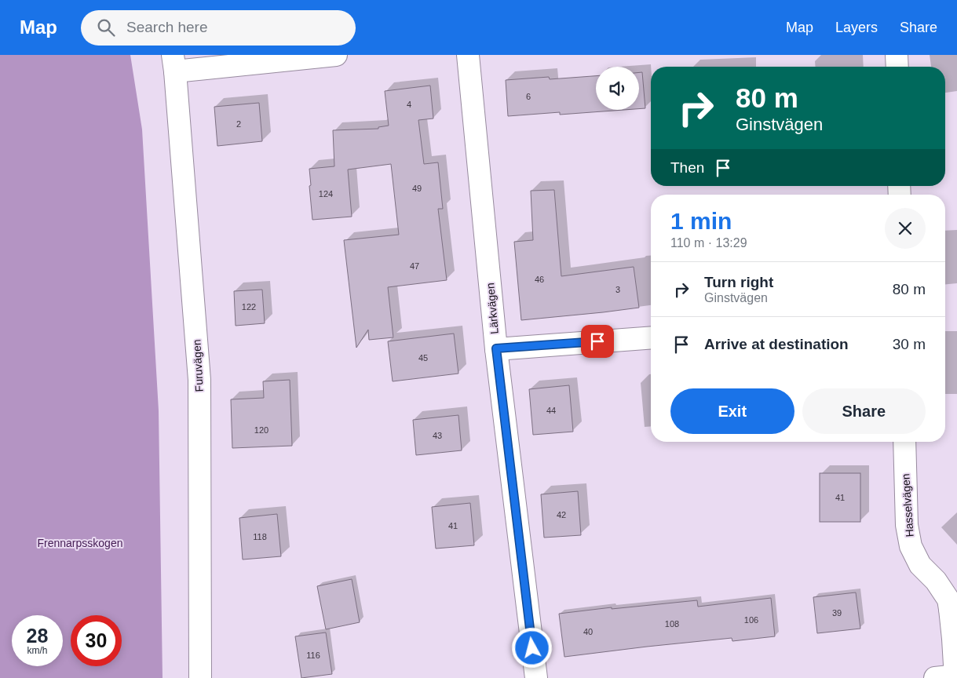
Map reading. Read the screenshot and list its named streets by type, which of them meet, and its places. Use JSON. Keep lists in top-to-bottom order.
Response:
{
  "streets": {
    "street": ["Lärkvägen", "Furuvägen", "Hasselvägen"]
  },
  "parks": ["Frennarpsskogen"],
  "house_numbers": [
    "6",
    "4",
    "2",
    "49",
    "124",
    "47",
    "46",
    "3",
    "122",
    "45",
    "44",
    "120",
    "43",
    "41",
    "42",
    "41",
    "118",
    "39",
    "106",
    "108",
    "40",
    "116"
  ],
  "page": {
    "header": "Map",
    "search": "Search here",
    "nav": ["Map", "Layers", "Share"],
    "turn": ["80 m", "Ginstvägen"],
    "then": "Then",
    "heading": ["1 min", "110 m · 13:29"],
    "list": [
      {
        "name": "Turn right",
        "note": "Ginstvägen",
        "value": "80 m"
      },
      {
        "name": "Arrive at destination",
        "value": "30 m"
      }
    ],
    "buttons": ["Exit", "Share"],
    "speed": "28 km/h",
    "limit": "30"
  }
}
